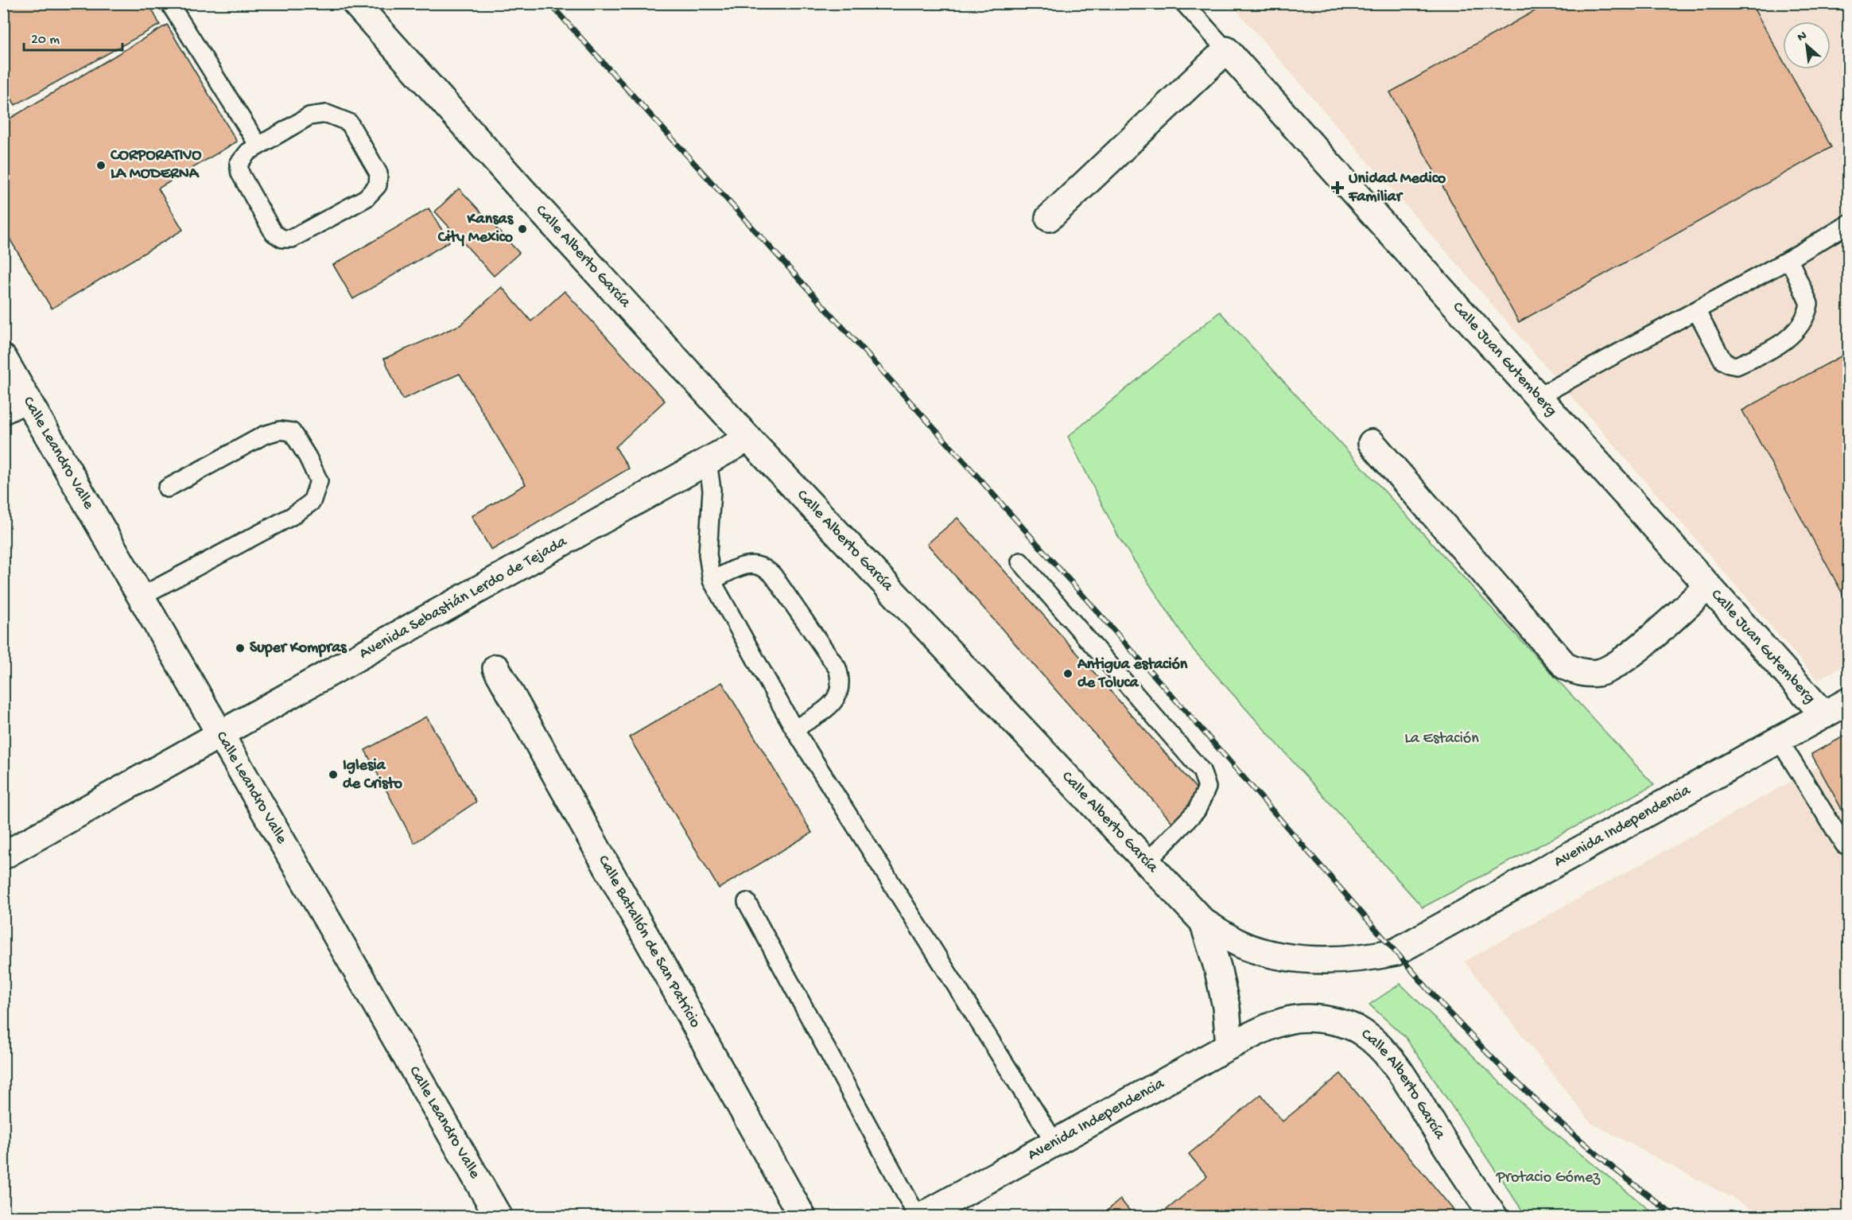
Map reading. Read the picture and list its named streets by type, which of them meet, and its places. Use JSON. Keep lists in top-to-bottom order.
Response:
{
  "streets": {
    "street": [
      "Calle Alberto García",
      "Calle Juan Gutemberg",
      "Calle Leandro Valle",
      "Avenida Sebastián Lerdo de Tejada",
      "Avenida Independencia",
      "Calle Batallón de San Patricio"
    ]
  },
  "crossings": [
    ["Calle Alberto García", "Avenida Sebastián Lerdo de Tejada"],
    ["Calle Alberto García", "Avenida Independencia"],
    ["Calle Juan Gutemberg", "Avenida Independencia"],
    ["Calle Leandro Valle", "Avenida Sebastián Lerdo de Tejada"]
  ],
  "parks": ["La Estación", "Protacio Gómez"],
  "places": {
    "other": [
      "CORPORATIVO LA MODERNA",
      "Kansas City Mexico",
      "Super Kompras",
      "Antigua estación de Toluca",
      "Iglesia de Cristo"
    ],
    "health": ["Unidad Medico Familiar"]
  },
  "scale_bar": "20 m",
  "north": "top left"
}
